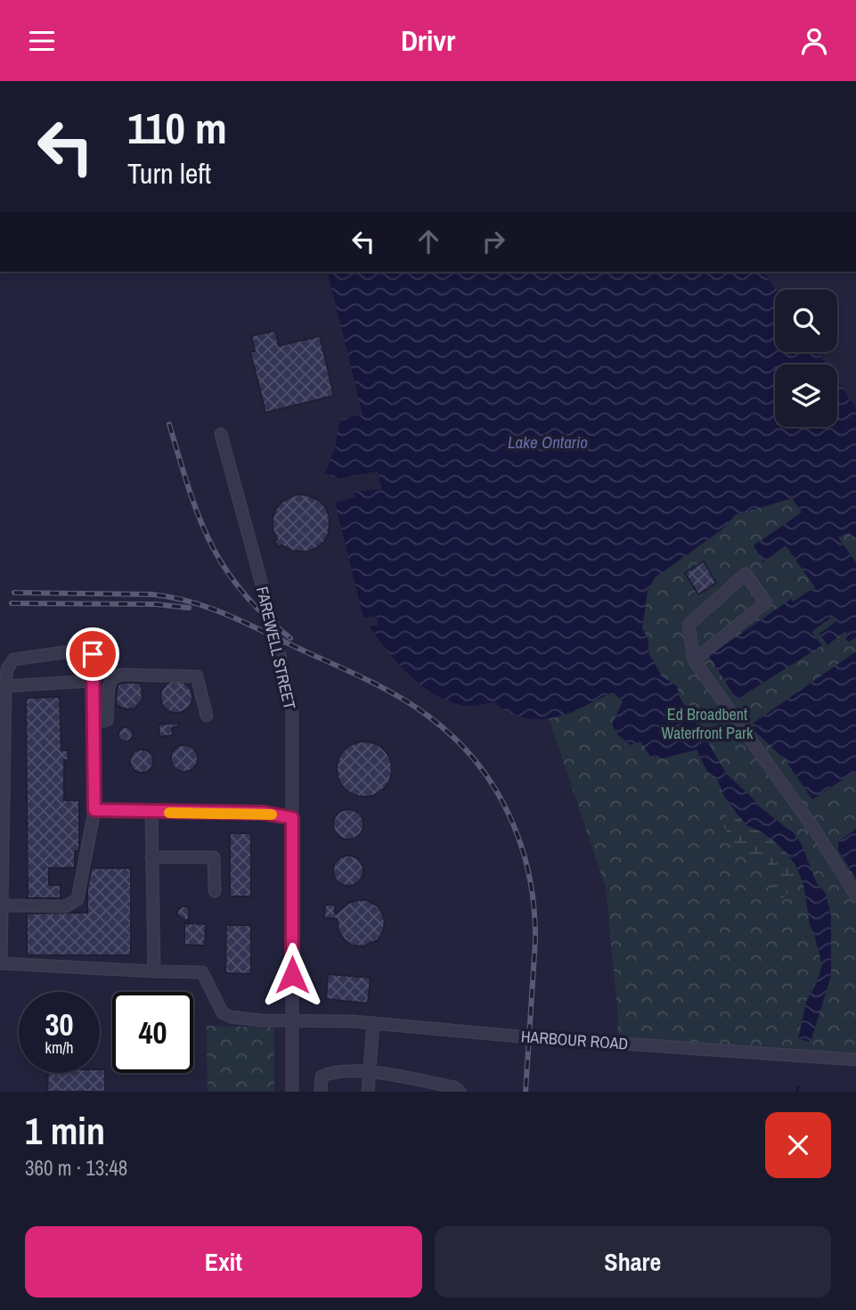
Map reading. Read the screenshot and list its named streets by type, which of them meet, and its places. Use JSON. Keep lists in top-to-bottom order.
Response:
{
  "streets": {
    "street": ["FAREWELL STREET", "HARBOUR ROAD"]
  },
  "crossings": [
    ["FAREWELL STREET", "HARBOUR ROAD"]
  ],
  "water": ["Lake Ontario"],
  "parks": ["Ed Broadbent Waterfront Park"],
  "page": {
    "header": "Drivr",
    "turn": ["110 m", "Turn left"],
    "speed": "30 km/h",
    "limit": "40",
    "heading": ["1 min", "360 m · 13:48"],
    "buttons": ["Exit", "Share"]
  }
}
